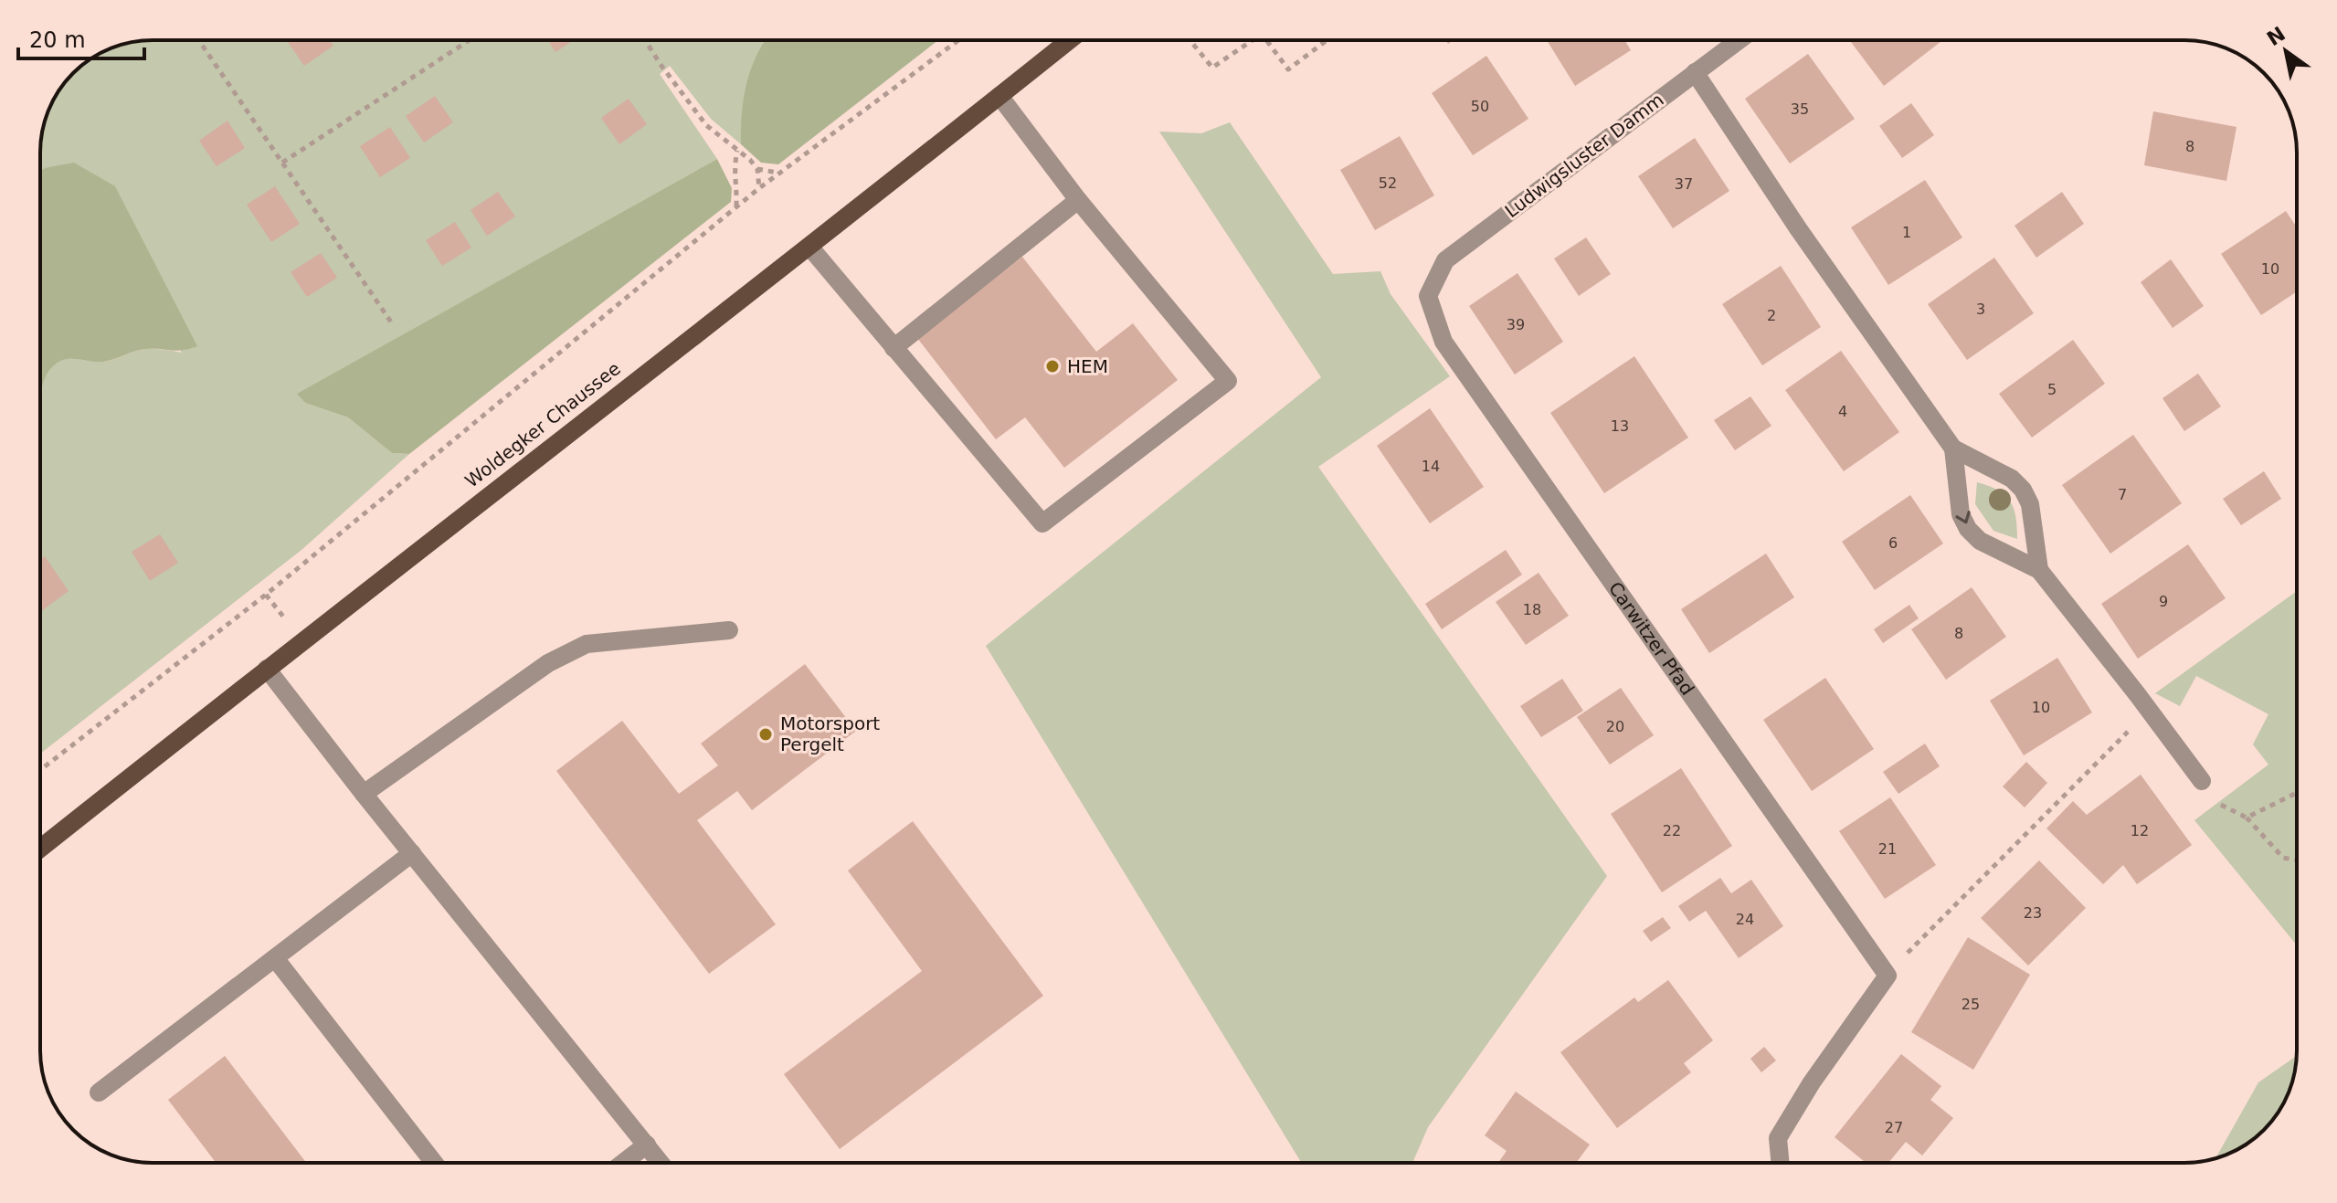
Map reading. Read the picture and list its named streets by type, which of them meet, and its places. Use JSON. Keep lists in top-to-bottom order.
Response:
{
  "streets": {
    "main road": ["Woldegker Chaussee"],
    "street": ["Ludwigsluster Damm", "Carwitzer Pfad"]
  },
  "crossings": [
    ["Ludwigsluster Damm", "Carwitzer Pfad"]
  ],
  "places": ["HEM", "Motorsport Pergelt"],
  "house_numbers": [
    "50",
    "35",
    "8",
    "52",
    "37",
    "1",
    "10",
    "3",
    "2",
    "39",
    "5",
    "4",
    "13",
    "14",
    "7",
    "6",
    "9",
    "18",
    "8",
    "10",
    "20",
    "22",
    "12",
    "21",
    "23",
    "24",
    "25",
    "27"
  ],
  "scale_bar": "20 m",
  "north": "top left"
}
